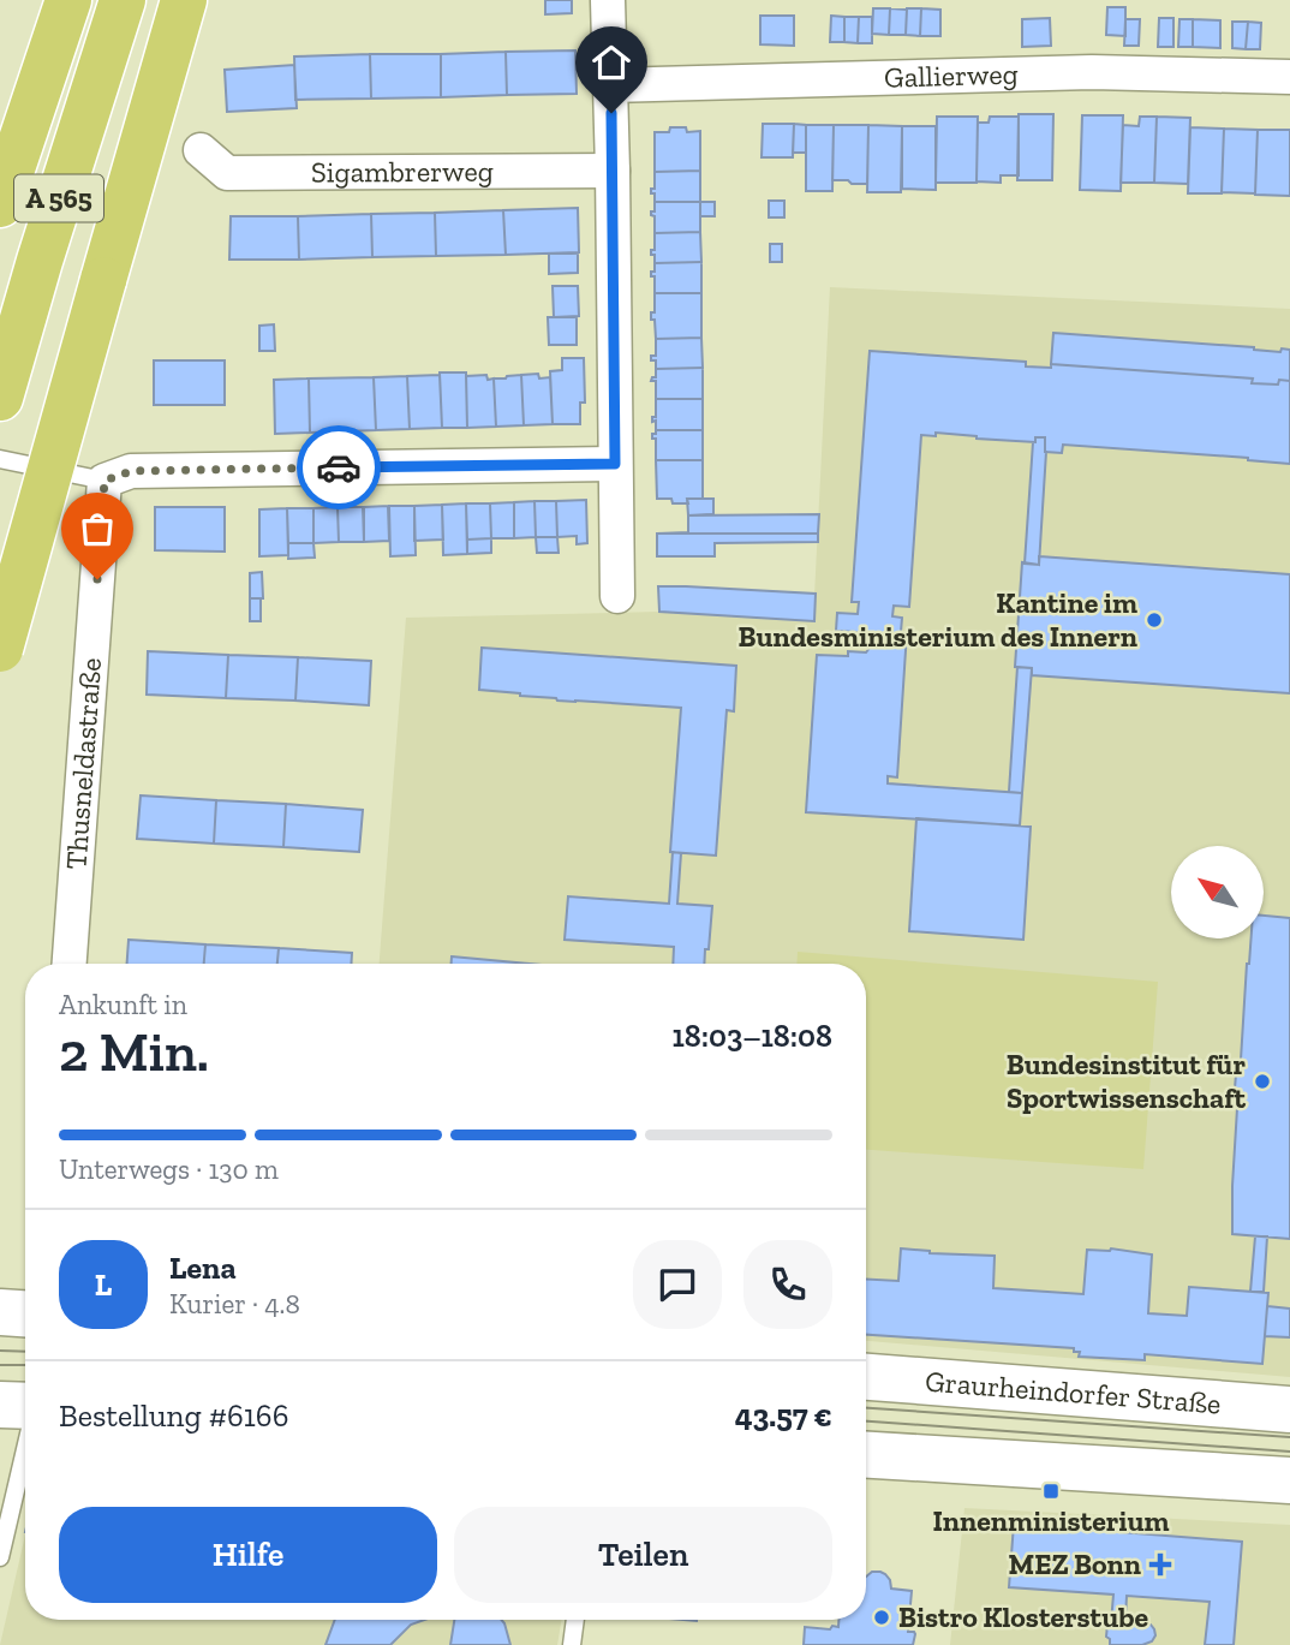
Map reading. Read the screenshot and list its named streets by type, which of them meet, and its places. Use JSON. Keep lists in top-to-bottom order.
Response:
{
  "streets": {
    "highway": ["A 565"],
    "main road": ["Graurheindorfer Straße"],
    "street": ["Gallierweg", "Sigambrerweg", "Thusneldastraße"]
  },
  "places": {
    "other": ["Kantine im Bundesministerium des Innern", "Bundesinstitut für Sportwissenschaft", "Bistro Klosterstube"],
    "transit": ["Innenministerium"],
    "health": ["MEZ Bonn"]
  },
  "north": "top left",
  "page": {
    "heading": ["2 Min.", "Ankunft in", "18:03–18:08"],
    "panel": [
      "Lena",
      "Kurier · 4.8",
      "Bestellung #6166",
      "43.57 €"
    ],
    "bar": "Unterwegs · 130 m",
    "round": "L",
    "buttons": ["Hilfe", "Teilen"]
  }
}
